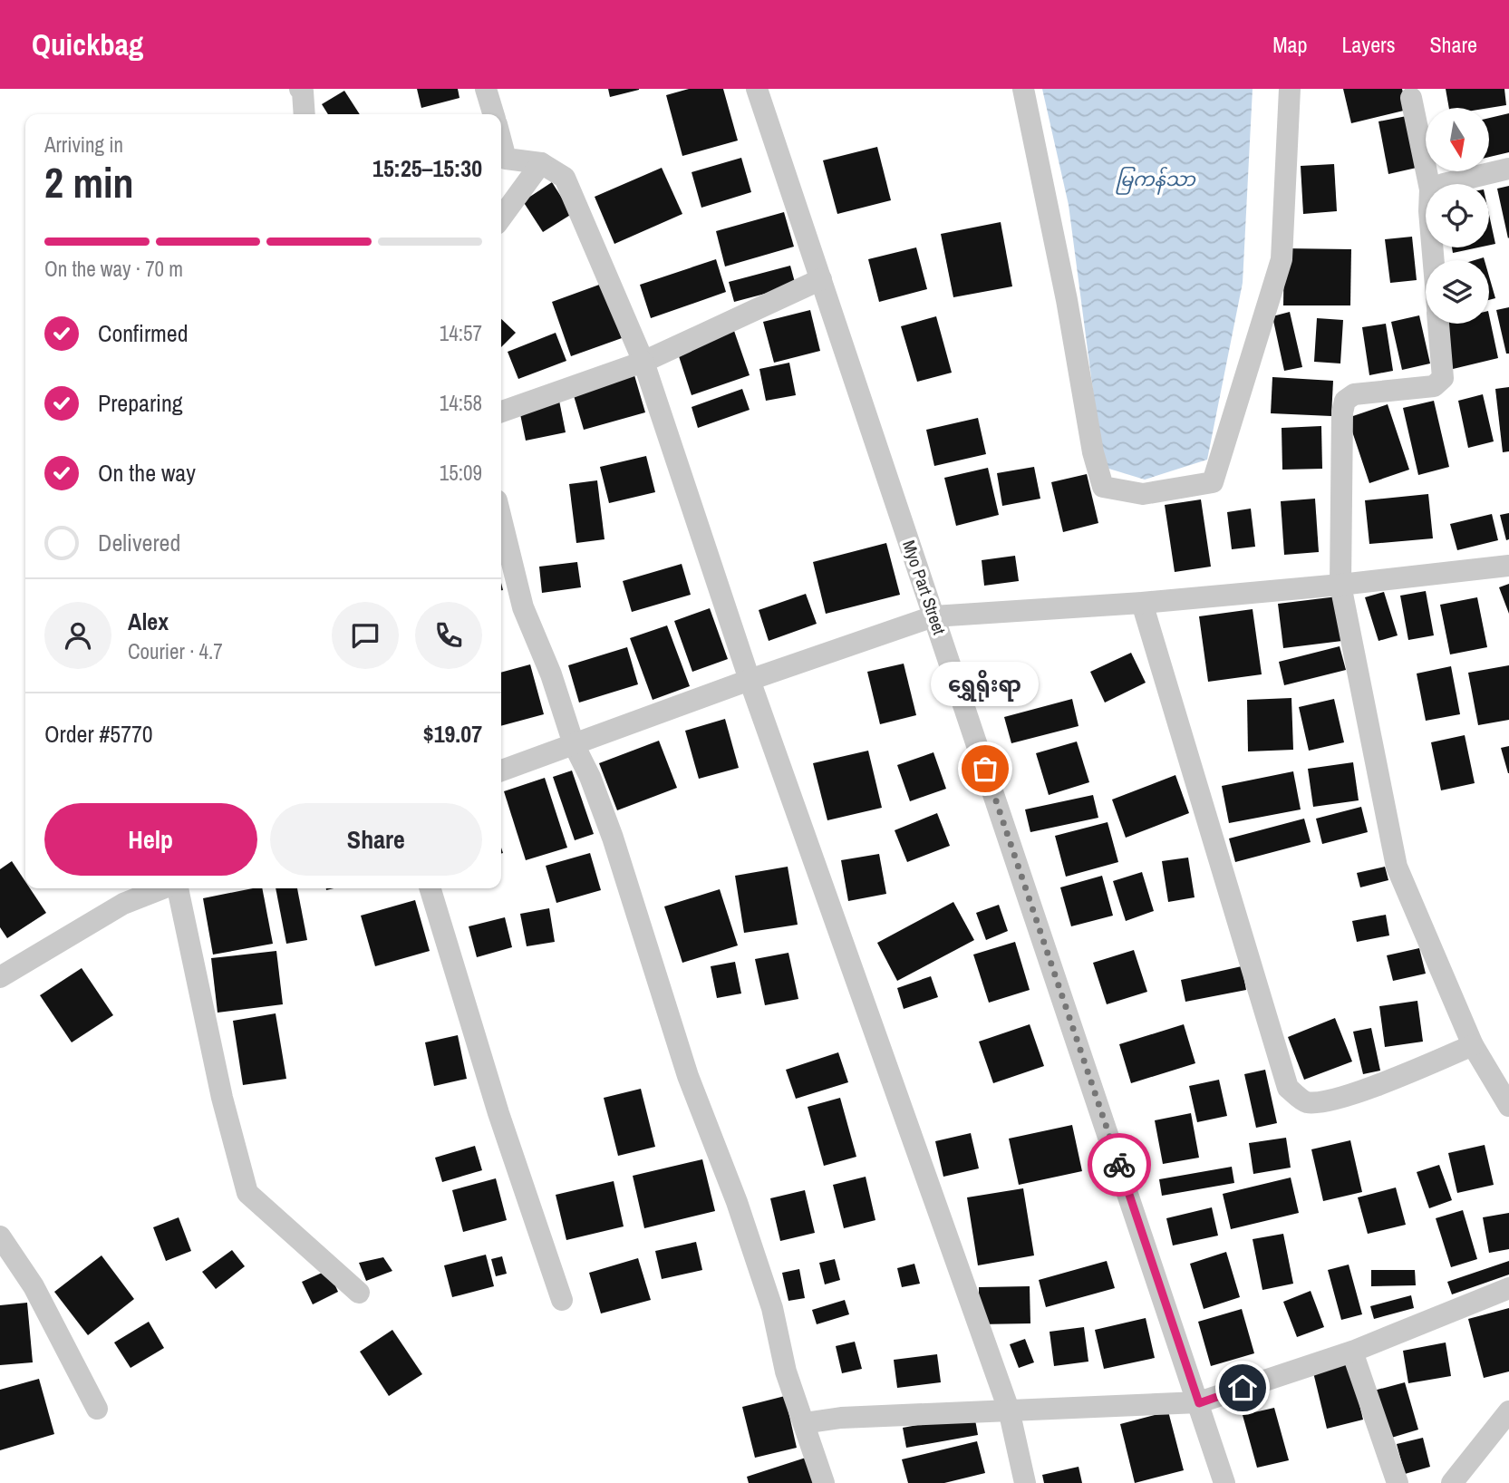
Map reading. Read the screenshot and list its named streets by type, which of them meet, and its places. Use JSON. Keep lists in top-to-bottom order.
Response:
{
  "streets": {
    "street": ["Myo Part Street"]
  },
  "water": ["မြကန်သာ"],
  "places": ["ရွှေရိုးရာ"],
  "north": "bottom",
  "page": {
    "header": "Quickbag",
    "nav": ["Map", "Layers", "Share"],
    "heading": ["2 min", "Arriving in", "15:25–15:30"],
    "panel": [
      "Alex",
      "Courier · 4.7",
      "Order #5770",
      "$19.07"
    ],
    "bar": "On the way · 70 m",
    "list": [
      ["Confirmed", "14:57"],
      ["Preparing", "14:58"],
      ["On the way", "15:09"],
      "Delivered"
    ],
    "bubble": "ရွှေရိုးရာ",
    "buttons": ["Help", "Share"]
  }
}
